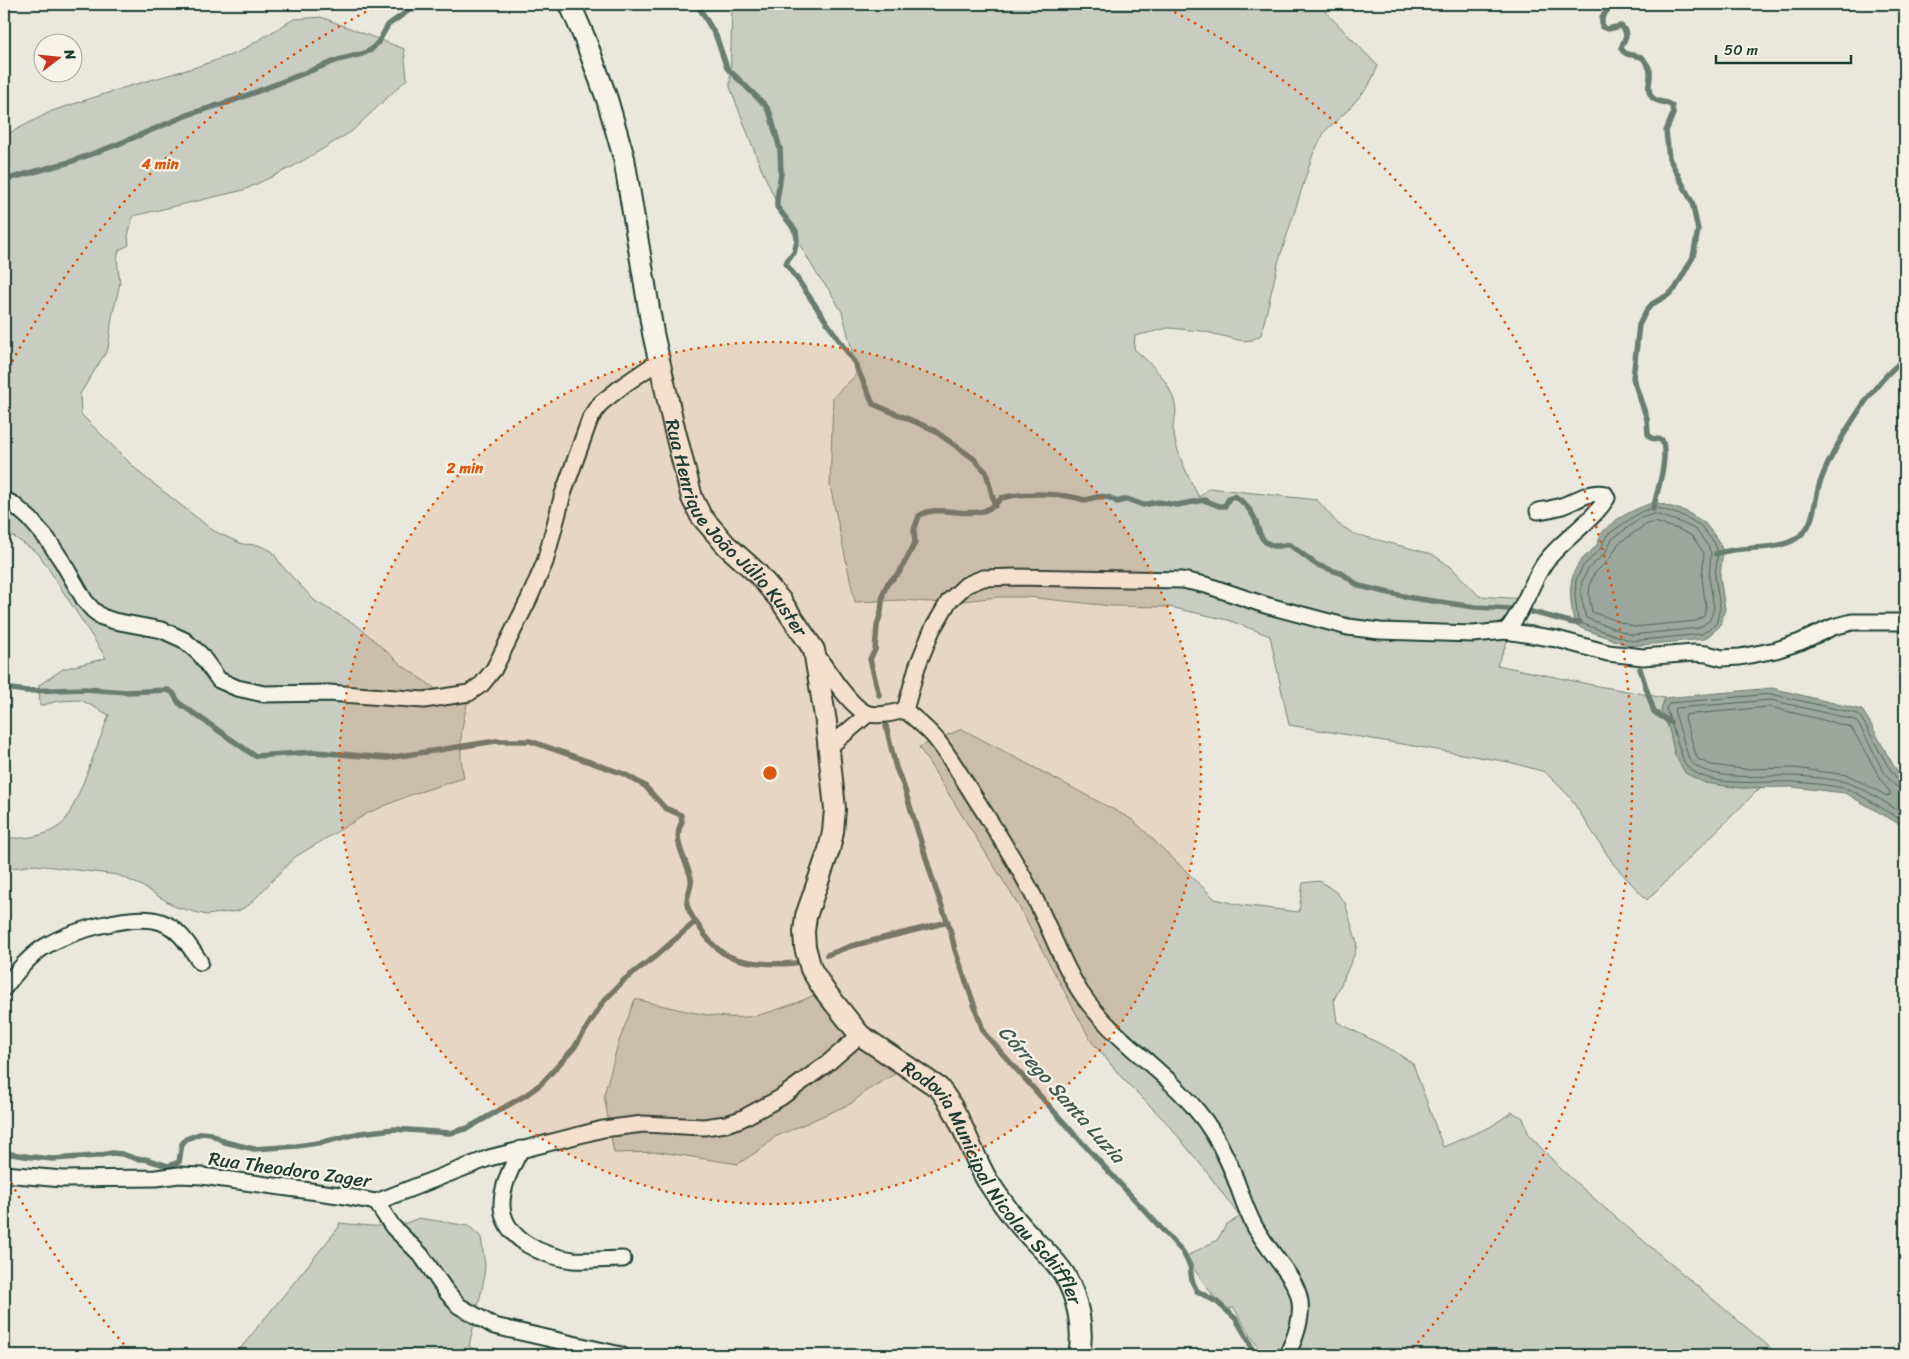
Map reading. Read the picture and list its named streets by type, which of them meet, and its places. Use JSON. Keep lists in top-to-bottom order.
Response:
{
  "streets": {
    "street": ["Rua Henrique João Júlio Kuster", "Rua Theodoro Zager", "Rodovia Municipal Nicolau Schiffler"]
  },
  "crossings": [
    ["Rua Henrique João Júlio Kuster", "Rua Theodoro Zager"],
    ["Rua Henrique João Júlio Kuster", "Rodovia Municipal Nicolau Schiffler"],
    ["Rua Theodoro Zager", "Rodovia Municipal Nicolau Schiffler"]
  ],
  "water": ["Córrego Santa Luzia"],
  "scale_bar": "50 m",
  "north": "right",
  "rings": ["4 min", "2 min"]
}
